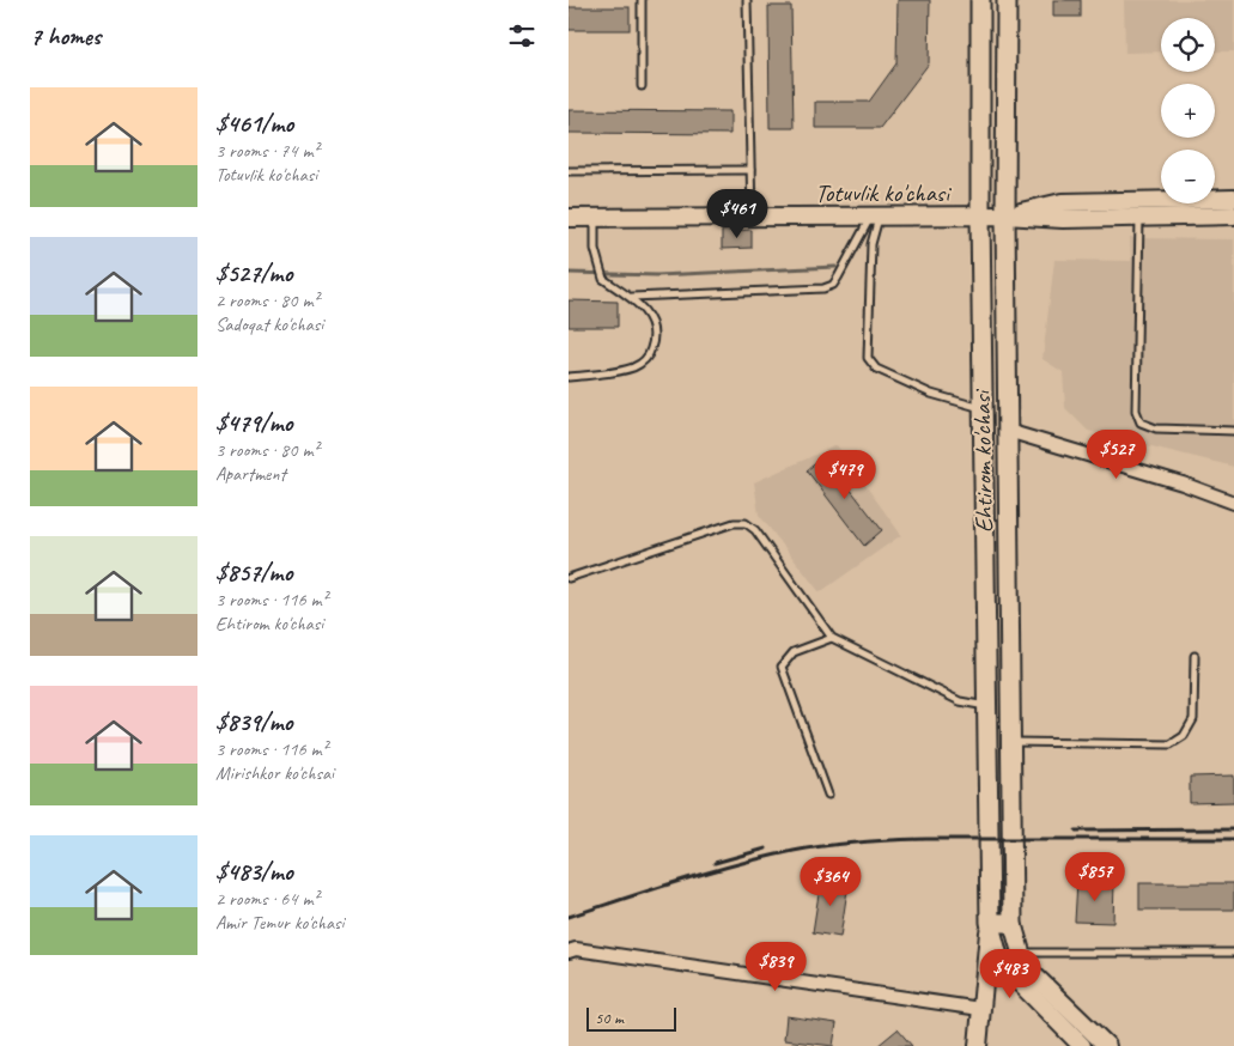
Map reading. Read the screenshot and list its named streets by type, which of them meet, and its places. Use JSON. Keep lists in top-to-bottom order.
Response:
{
  "streets": {
    "main road": ["Totuvlik ko'chasi", "Ehtirom ko'chasi"]
  },
  "crossings": [
    ["Totuvlik ko'chasi", "Ehtirom ko'chasi"]
  ],
  "scale_bar": "50 m",
  "page": {
    "heading": "7 homes",
    "map_buttons": ["+", "−"],
    "list": [
      {
        "name": "$461/mo",
        "note": "3 rooms · 74 m² · Totuvlik ko'chasi"
      },
      {
        "name": "$527/mo",
        "note": "2 rooms · 80 m² · Sadoqat ko'chasi"
      },
      {
        "name": "$479/mo",
        "note": "3 rooms · 80 m² · Apartment"
      },
      {
        "name": "$857/mo",
        "note": "3 rooms · 116 m² · Ehtirom ko'chasi"
      },
      {
        "name": "$839/mo",
        "note": "3 rooms · 116 m² · Mirishkor ko'chsai"
      },
      {
        "name": "$483/mo",
        "note": "2 rooms · 64 m² · Amir Temur ko'chasi"
      }
    ],
    "price": [
      "$461",
      "$527",
      "$479",
      "$857",
      "$364",
      "$839",
      "$483"
    ],
    "scale": "50 m"
  }
}
